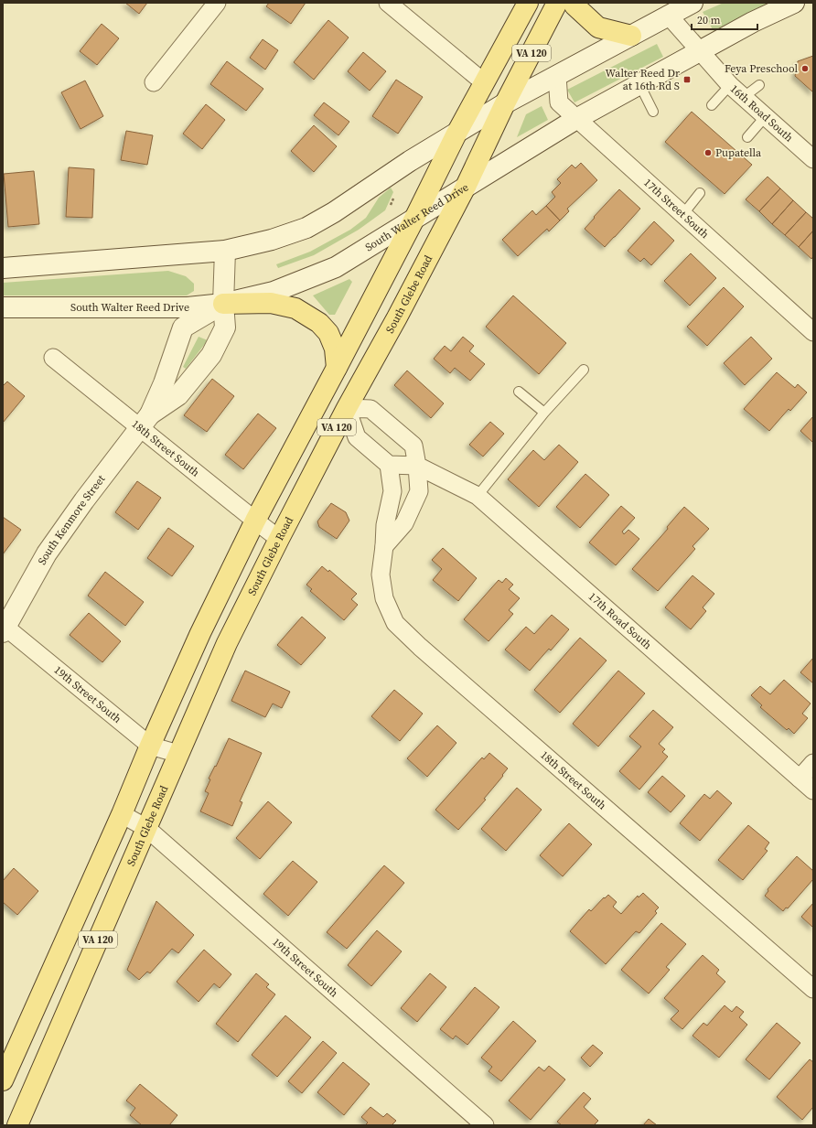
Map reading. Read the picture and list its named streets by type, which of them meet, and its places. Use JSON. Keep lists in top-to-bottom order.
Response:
{
  "streets": {
    "main road": [
      "VA 120",
      "South Walter Reed Drive",
      "South Glebe Road",
      "South Kenmore Street"
    ],
    "street": [
      "16th Road South",
      "17th Street South",
      "18th Street South",
      "17th Road South",
      "19th Street South"
    ]
  },
  "crossings": [
    ["VA 120", "South Walter Reed Drive"],
    ["VA 120", "18th Street South"],
    ["VA 120", "19th Street South"],
    ["16th Road South", "South Walter Reed Drive"],
    ["17th Street South", "South Walter Reed Drive"],
    ["South Walter Reed Drive", "South Glebe Road"],
    ["South Walter Reed Drive", "South Kenmore Street"],
    ["South Glebe Road", "18th Street South"],
    ["South Glebe Road", "19th Street South"],
    ["18th Street South", "South Kenmore Street"],
    ["18th Street South", "17th Road South"],
    ["South Kenmore Street", "19th Street South"]
  ],
  "places": {
    "other": ["Feya Preschool", "Pupatella"],
    "transit": ["Walter Reed Dr at 16th Rd S"]
  },
  "scale_bar": "20 m"
}
